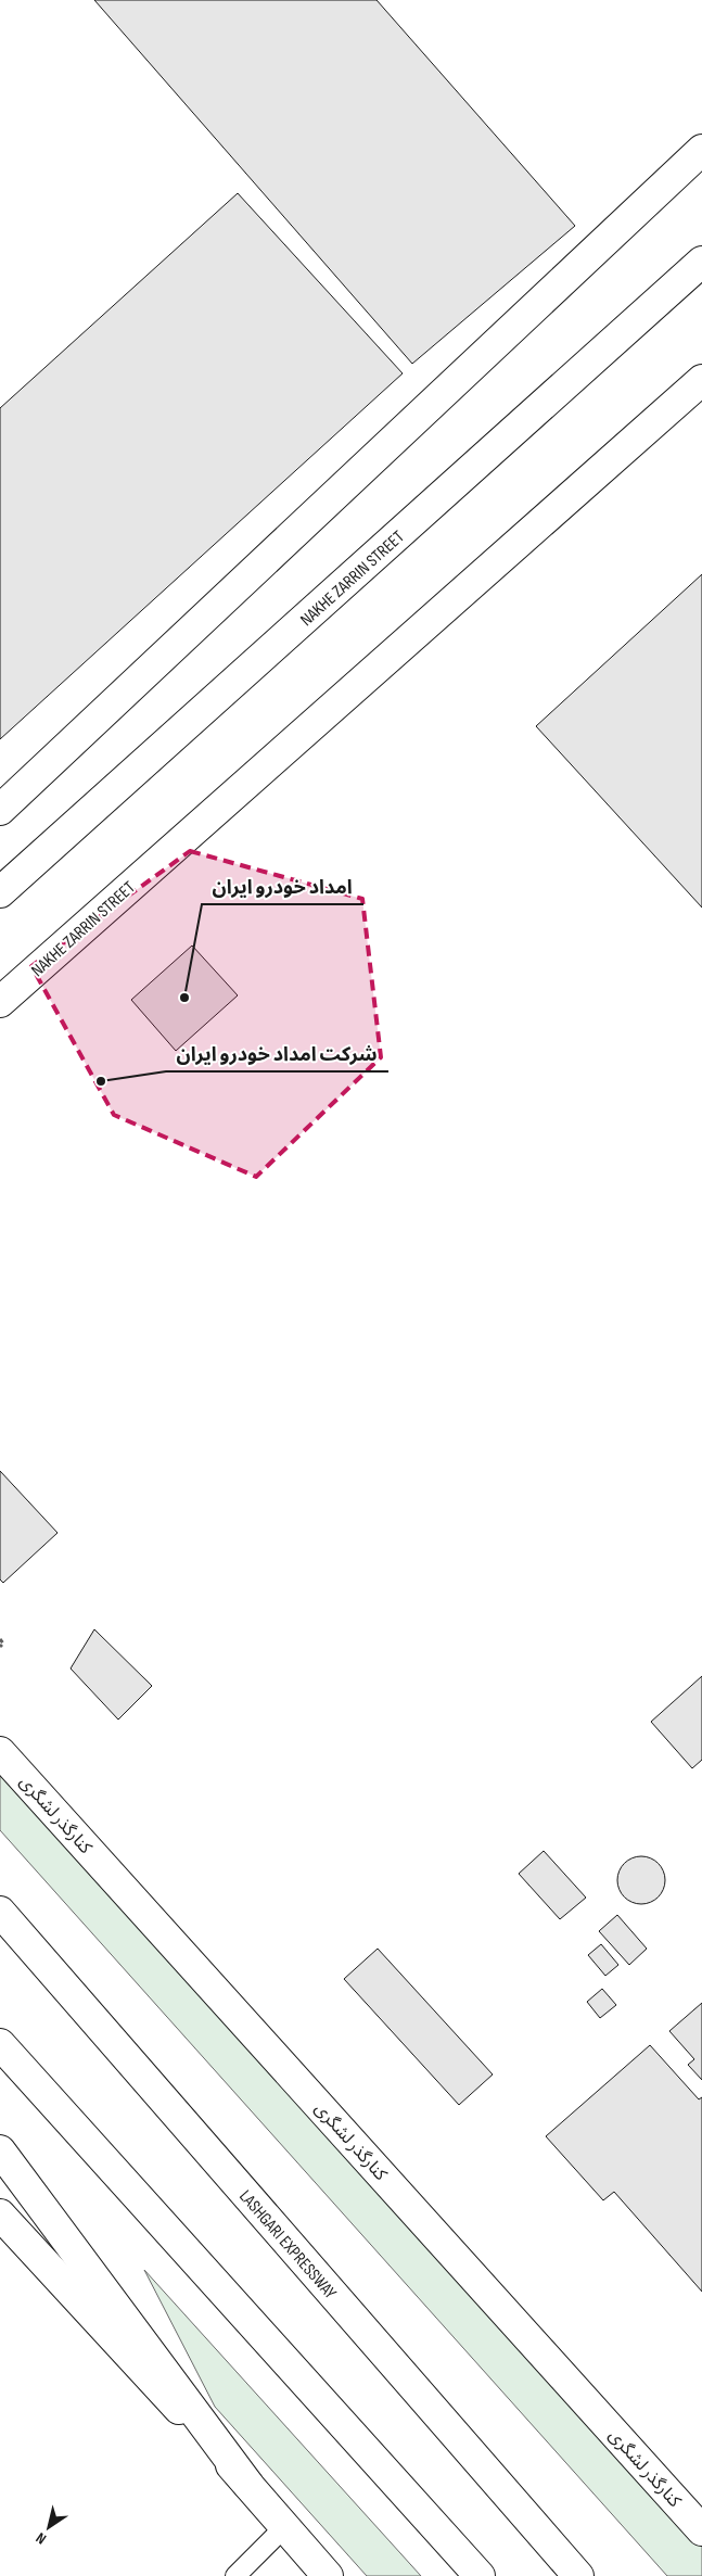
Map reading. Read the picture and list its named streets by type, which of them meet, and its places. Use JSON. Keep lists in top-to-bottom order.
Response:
{
  "streets": {
    "main road": ["NAKHE ZARRIN STREET", "کنارگذر لشگری", "LASHGARI EXPRESSWAY"]
  },
  "places": ["امداد خودرو ایران", "شرکت امداد خودرو ایران"],
  "north": "bottom left"
}
